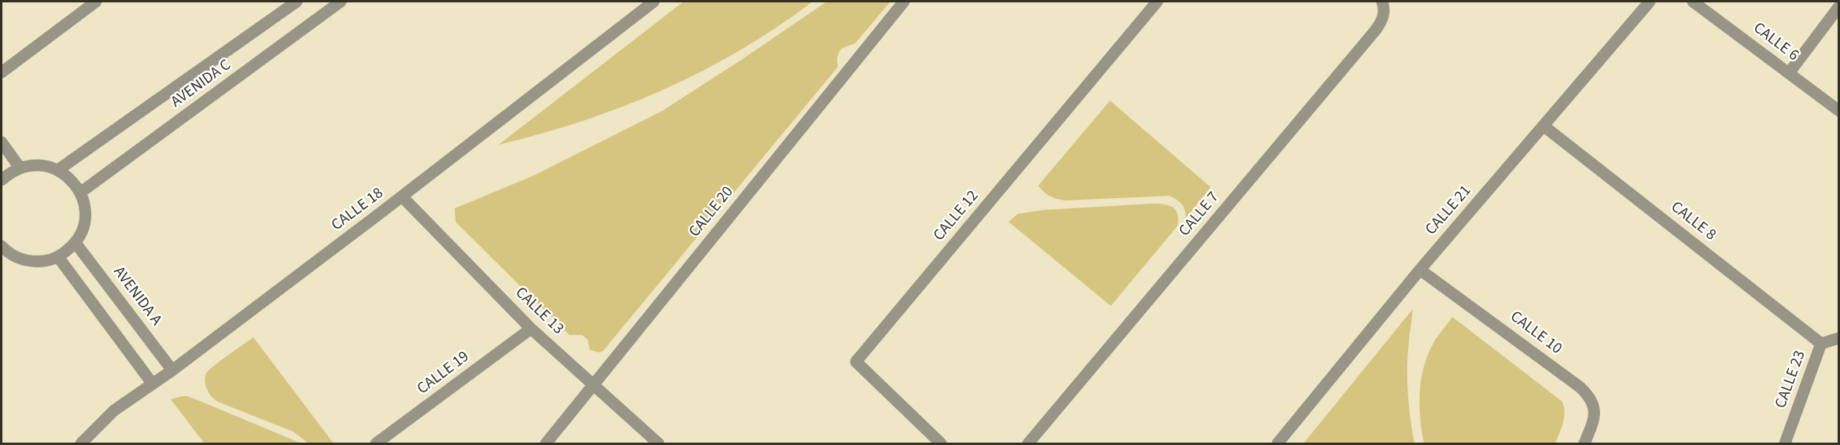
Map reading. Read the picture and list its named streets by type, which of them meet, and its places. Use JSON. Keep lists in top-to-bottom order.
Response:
{
  "streets": {
    "street": [
      "CALLE 6",
      "AVENIDA C",
      "CALLE 18",
      "CALLE 21",
      "CALLE 20",
      "CALLE 7",
      "CALLE 12",
      "CALLE 8",
      "AVENIDA A",
      "CALLE 13",
      "CALLE 10",
      "CALLE 19",
      "CALLE 23"
    ]
  },
  "crossings": [
    ["CALLE 18", "AVENIDA A"],
    ["CALLE 18", "CALLE 13"],
    ["CALLE 21", "CALLE 8"],
    ["CALLE 21", "CALLE 10"],
    ["CALLE 20", "CALLE 13"],
    ["CALLE 8", "CALLE 23"],
    ["CALLE 13", "CALLE 19"]
  ]
}
